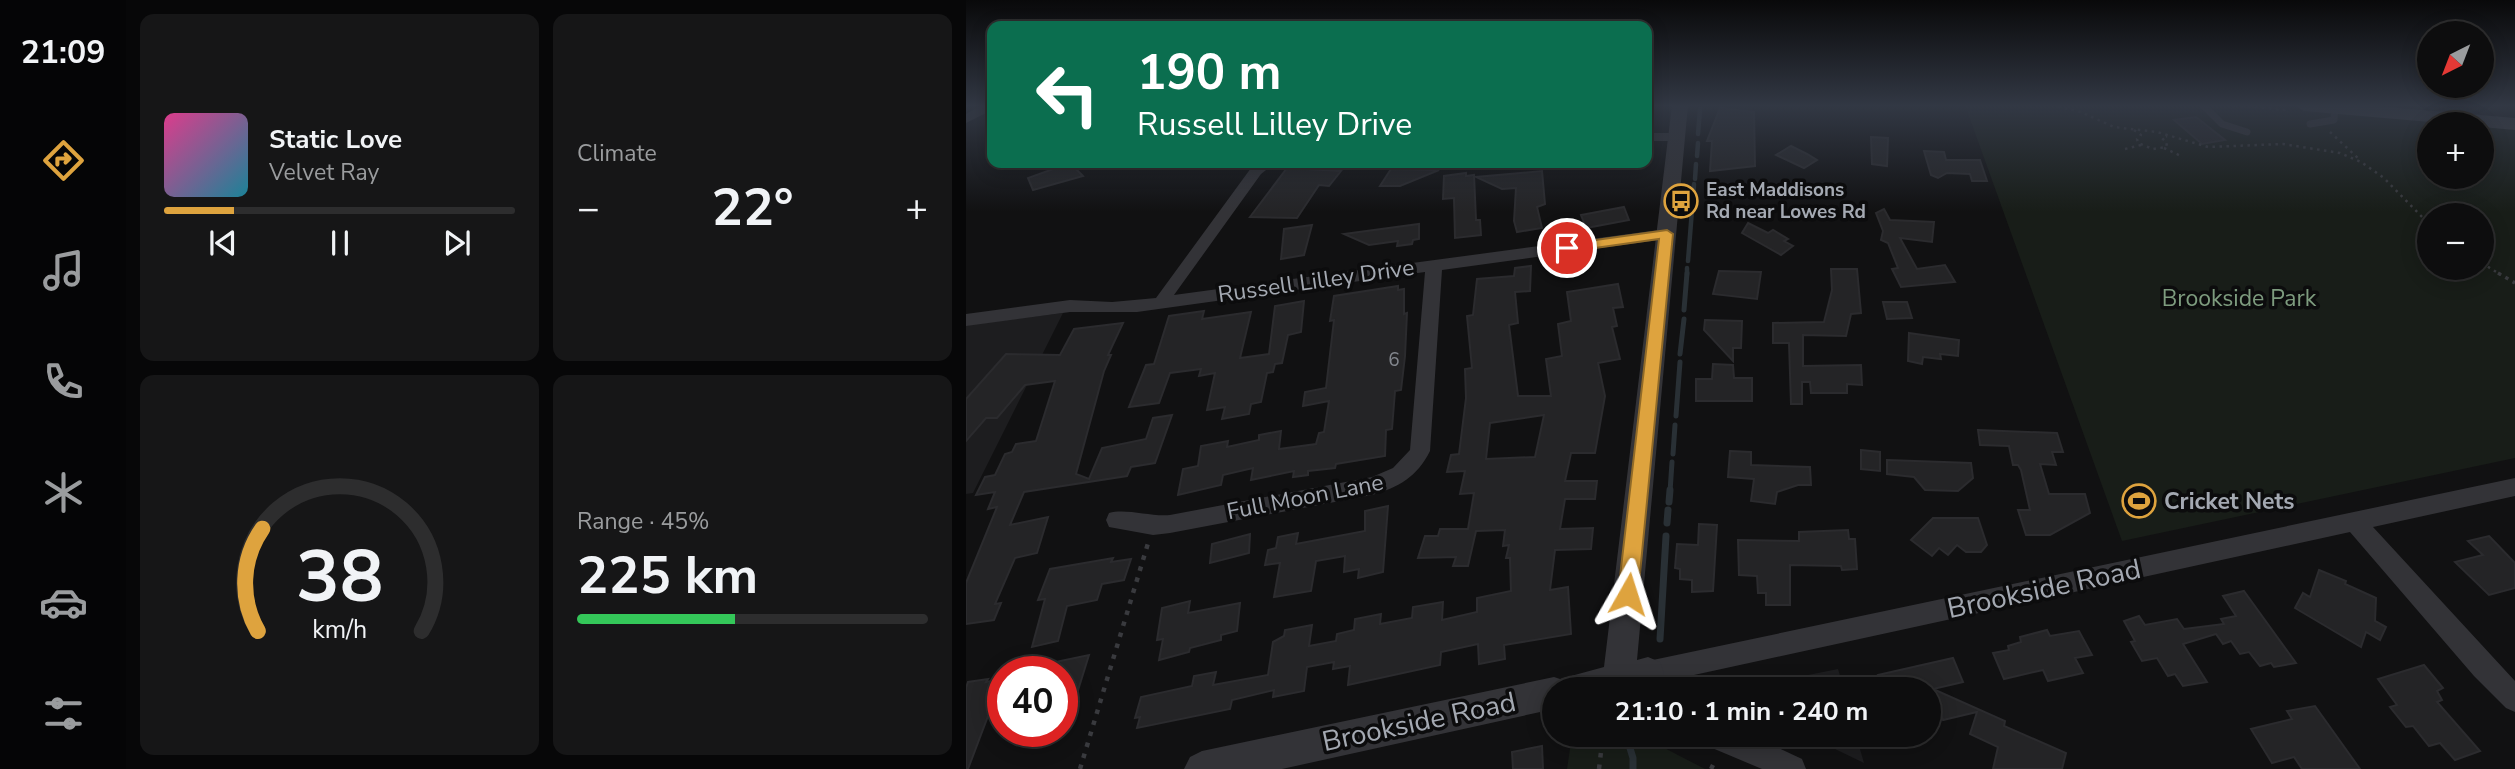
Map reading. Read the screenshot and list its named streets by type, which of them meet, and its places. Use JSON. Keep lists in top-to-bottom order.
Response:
{
  "streets": {
    "street": ["Russell Lilley Drive", "Full Moon Lane", "Brookside Road"]
  },
  "crossings": [
    ["Russell Lilley Drive", "Full Moon Lane"]
  ],
  "parks": ["Brookside Park"],
  "places": {
    "bus stop": ["East Maddisons Rd near Lowes Rd"],
    "sports": ["Cricket Nets"]
  },
  "house_numbers": ["6"],
  "north": "bottom left",
  "page": {
    "tabs": "21:09",
    "tile": [
      "Climate",
      ["Range · 45%", "225 km"]
    ],
    "map_buttons": ["+", "−"],
    "turn": ["190 m", "Russell Lilley Drive"],
    "song": ["Static Love", "Velvet Ray"],
    "heat": ["−", "22°", "+"],
    "limit": "40",
    "trip": "21:10 · 1 min · 240 m",
    "gauge": ["38", "km/h"]
  }
}
